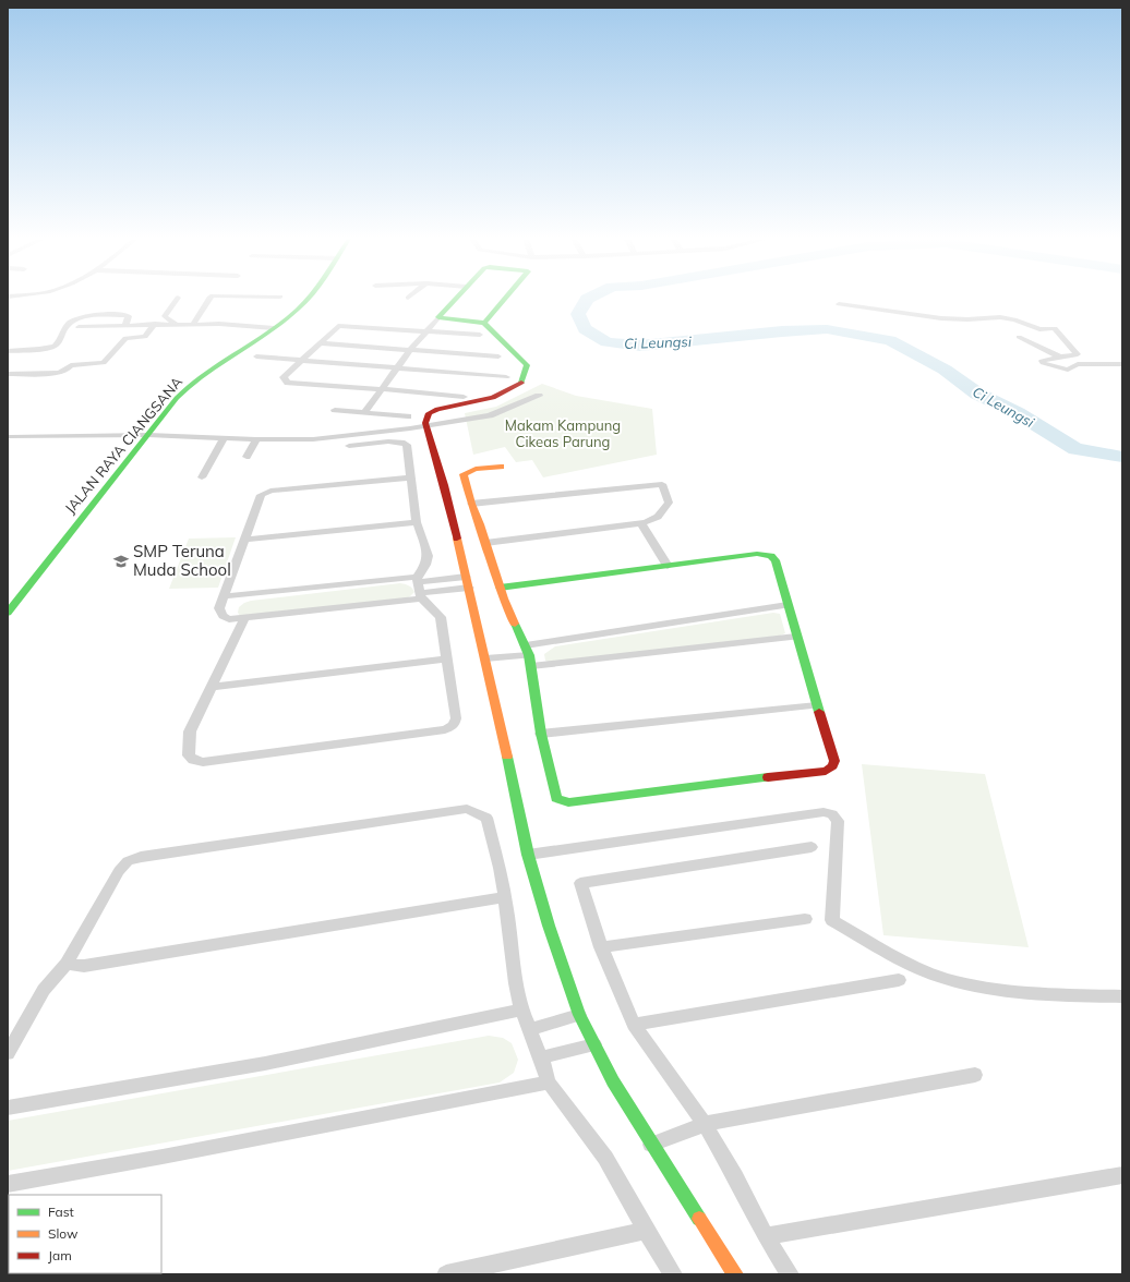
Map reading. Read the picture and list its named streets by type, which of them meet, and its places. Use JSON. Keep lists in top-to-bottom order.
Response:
{
  "streets": {
    "street": ["JALAN RAYA CIANGSANA"]
  },
  "water": ["Ci Leungsi"],
  "parks": ["Makam Kampung Cikeas Parung"],
  "places": {
    "school or university": ["SMP Teruna Muda School"]
  },
  "legend": ["Fast", "Slow", "Jam"]
}
